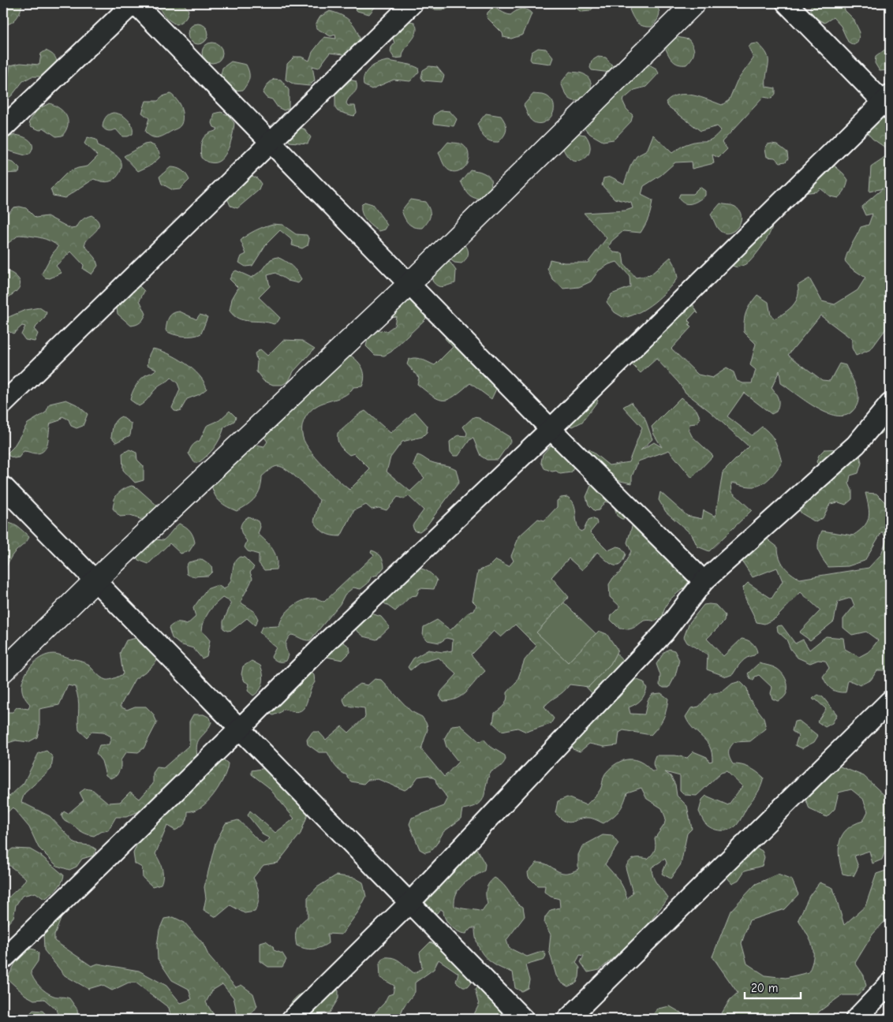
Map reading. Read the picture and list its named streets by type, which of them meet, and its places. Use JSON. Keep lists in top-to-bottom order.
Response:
{
  "scale_bar": "20 m"
}
